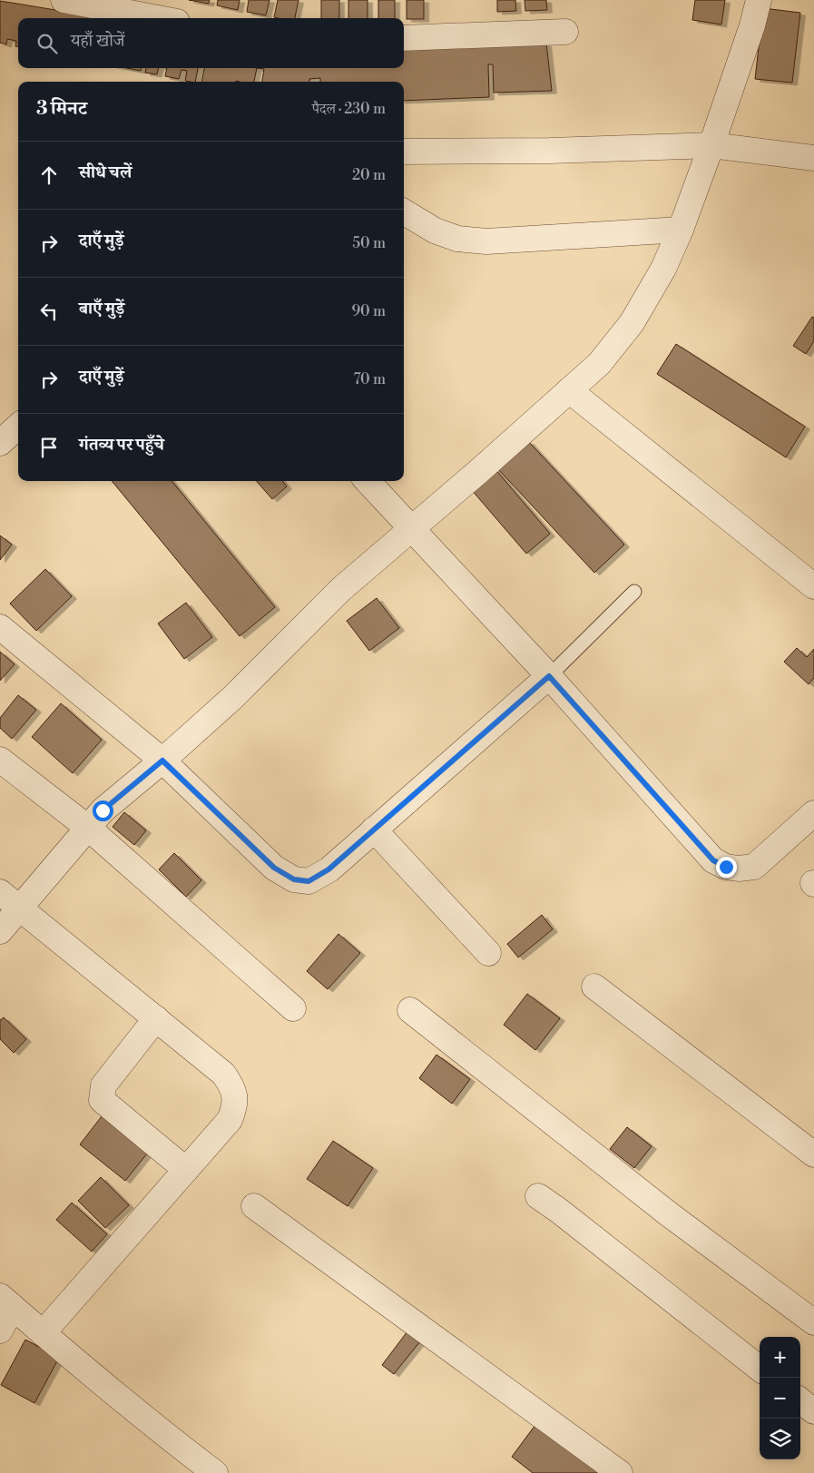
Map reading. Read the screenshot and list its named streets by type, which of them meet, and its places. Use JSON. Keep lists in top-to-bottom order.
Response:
{
  "page": {
    "search": "यहाँ खोजें",
    "heading": ["3 मिनट", "पैदल · 230 m"],
    "list": [
      ["सीधे चलें", "20 m"],
      ["दाएँ मुड़ें", "50 m"],
      ["बाएँ मुड़ें", "90 m"],
      ["दाएँ मुड़ें", "70 m"],
      "गंतव्य पर पहुँचे"
    ],
    "map_buttons": ["+", "−"]
  }
}
